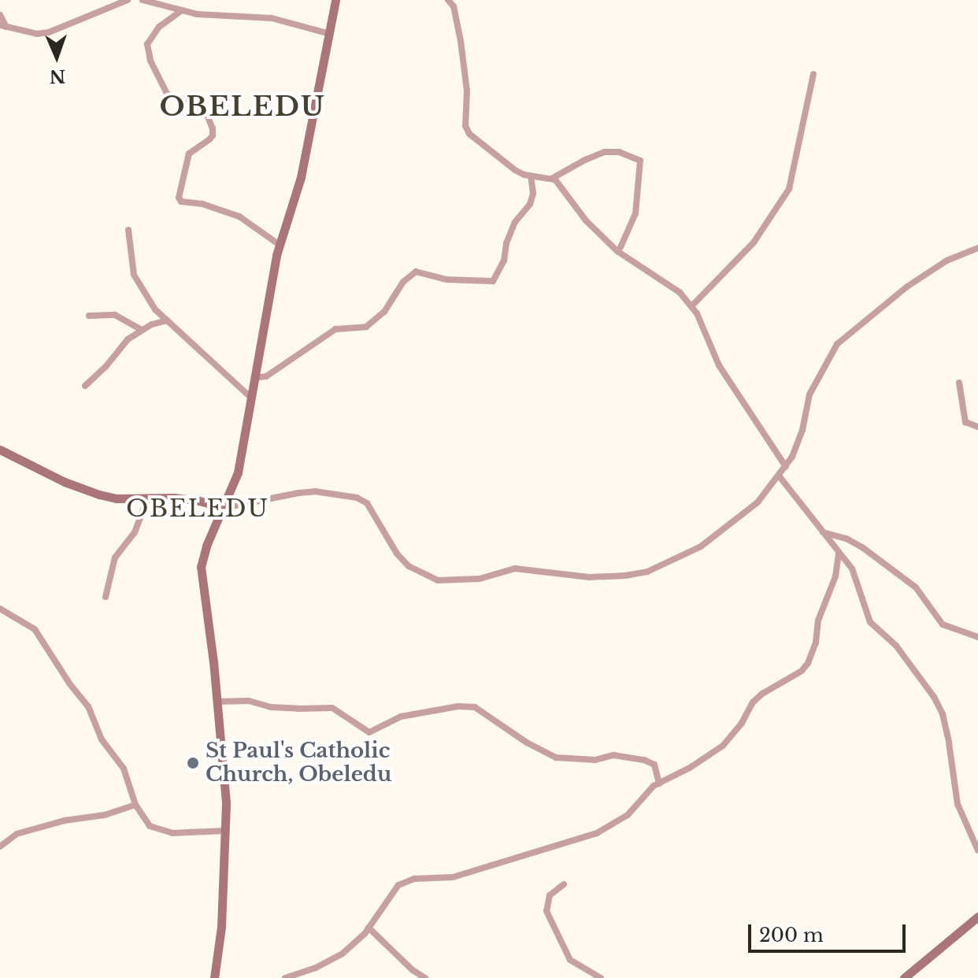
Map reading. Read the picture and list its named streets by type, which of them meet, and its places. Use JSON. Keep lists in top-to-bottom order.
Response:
{
  "districts": ["OBELEDU", "OBELEDU"],
  "places": ["St Paul's Catholic Church, Obeledu"],
  "scale_bar": "200 m",
  "north": "bottom"
}
